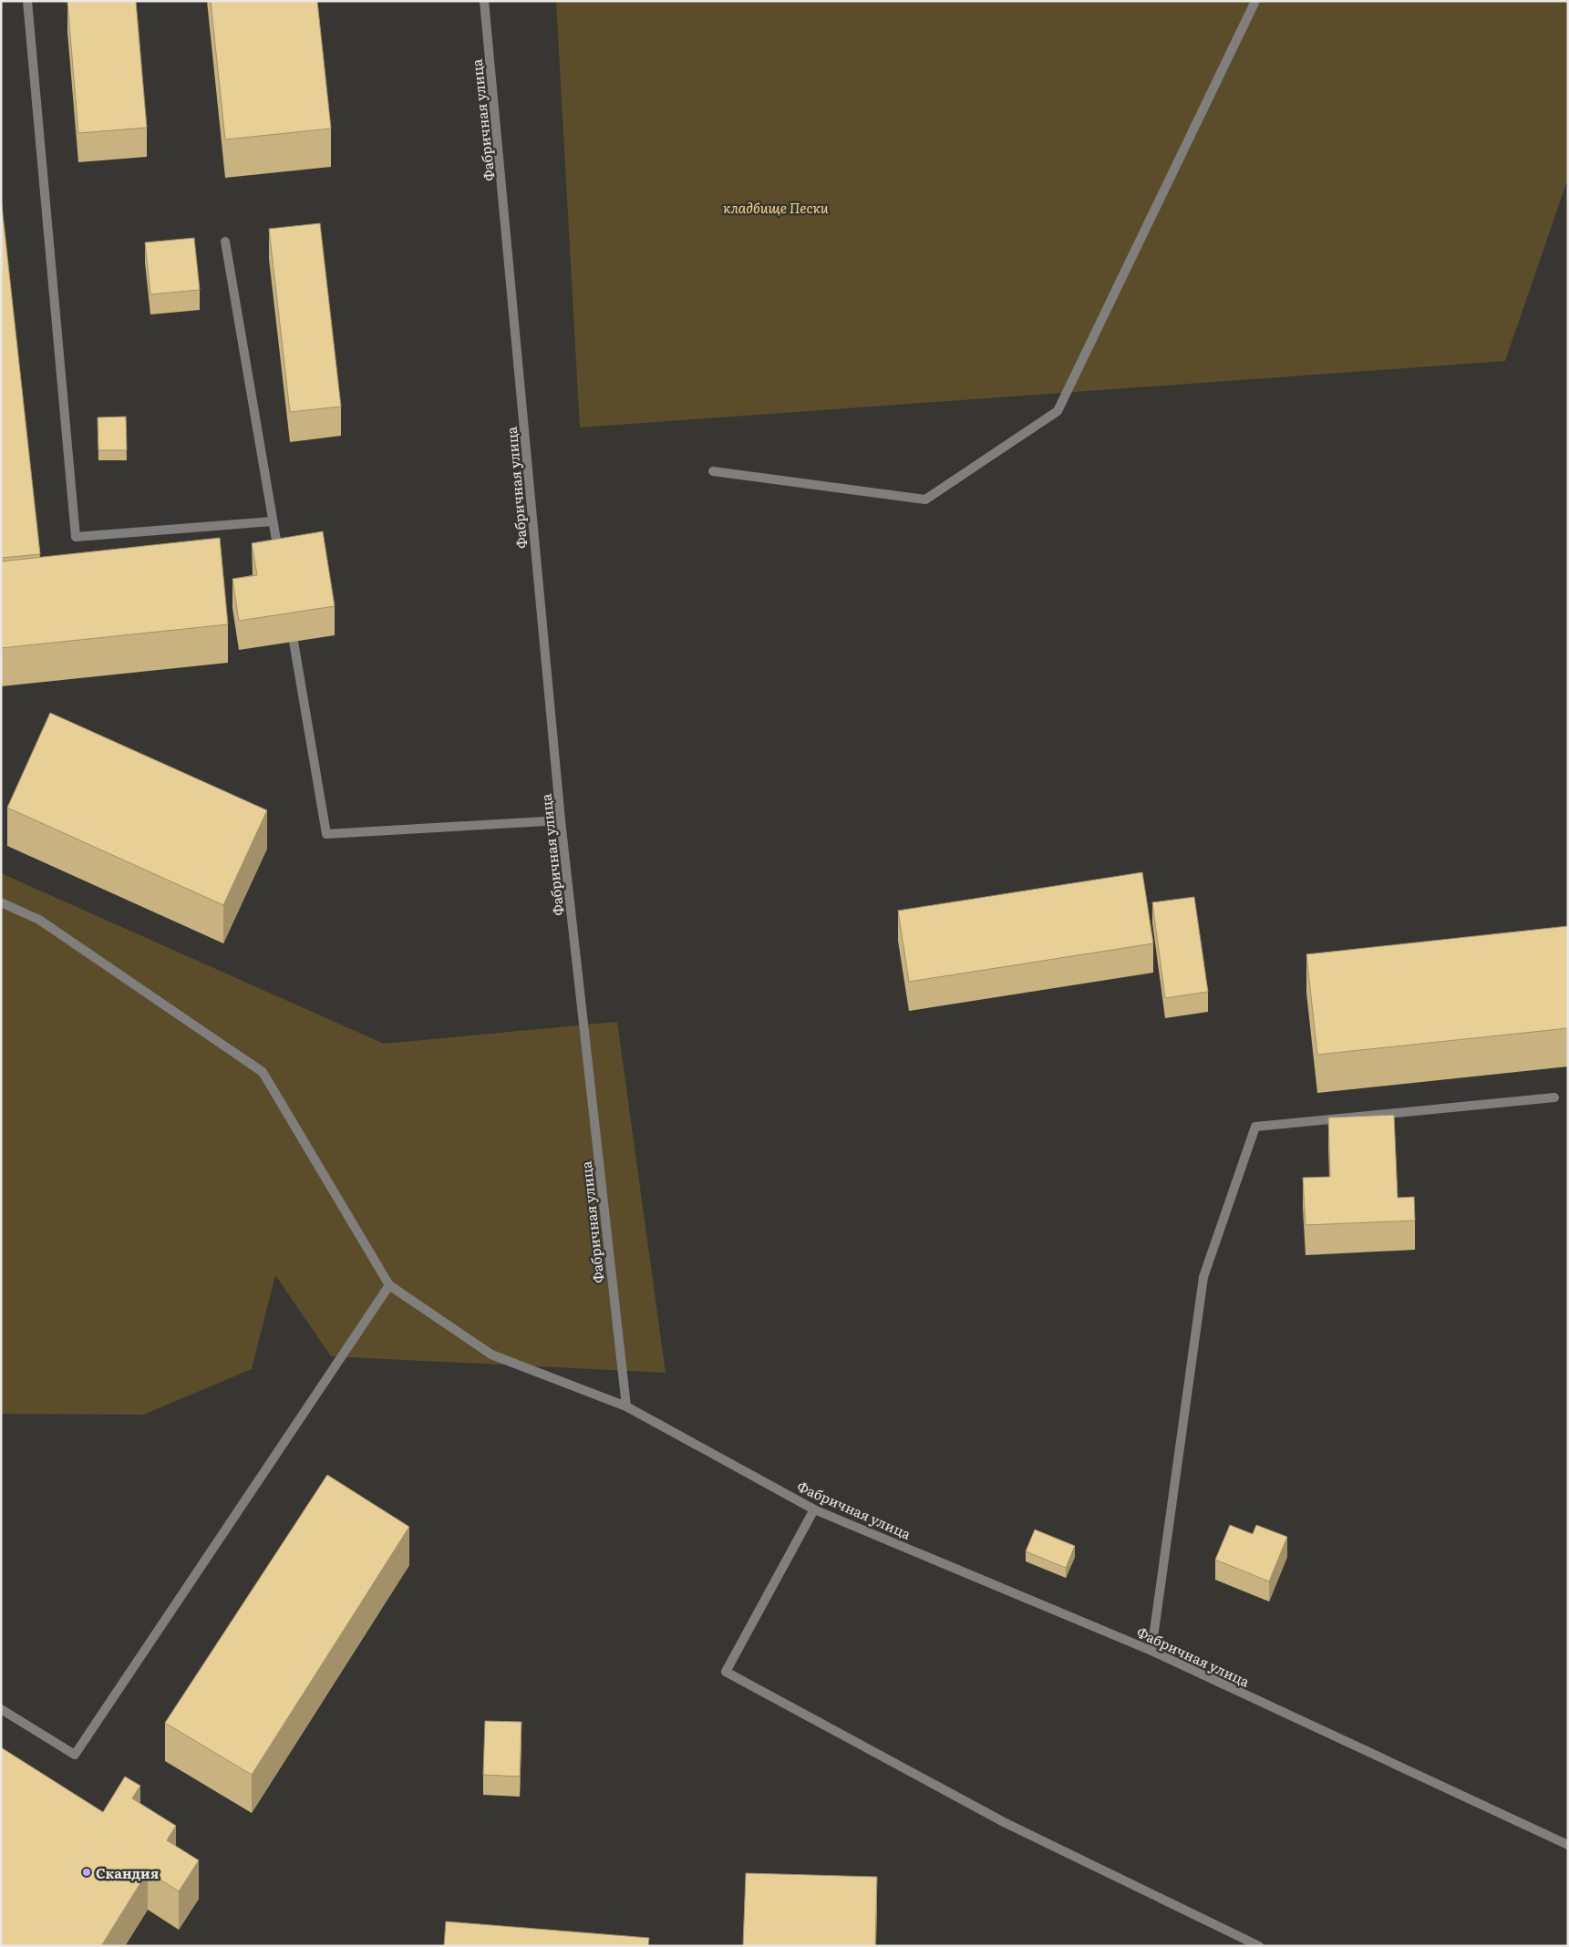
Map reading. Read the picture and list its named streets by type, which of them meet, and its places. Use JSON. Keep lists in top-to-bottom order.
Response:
{
  "streets": {
    "street": ["Фабричная улица"]
  },
  "parks": ["кладбище Пески"],
  "places": ["Скандия"]
}
